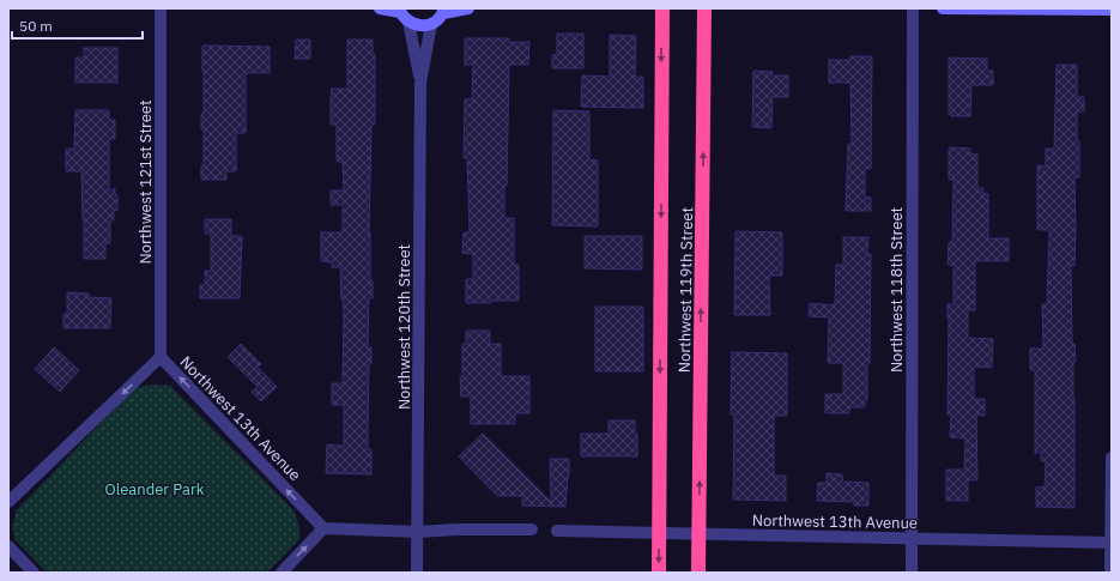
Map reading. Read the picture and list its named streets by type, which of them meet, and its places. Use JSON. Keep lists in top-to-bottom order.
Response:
{
  "streets": {
    "highway": ["Northwest 119th Street"],
    "street": [
      "Northwest 121st Street",
      "Northwest 118th Street",
      "Northwest 120th Street",
      "Northwest 13th Avenue"
    ]
  },
  "crossings": [
    ["Northwest 121st Street", "Northwest 13th Avenue"],
    ["Northwest 119th Street", "Northwest 13th Avenue"],
    ["Northwest 118th Street", "Northwest 13th Avenue"]
  ],
  "parks": ["Oleander Park"],
  "scale_bar": "50 m"
}
